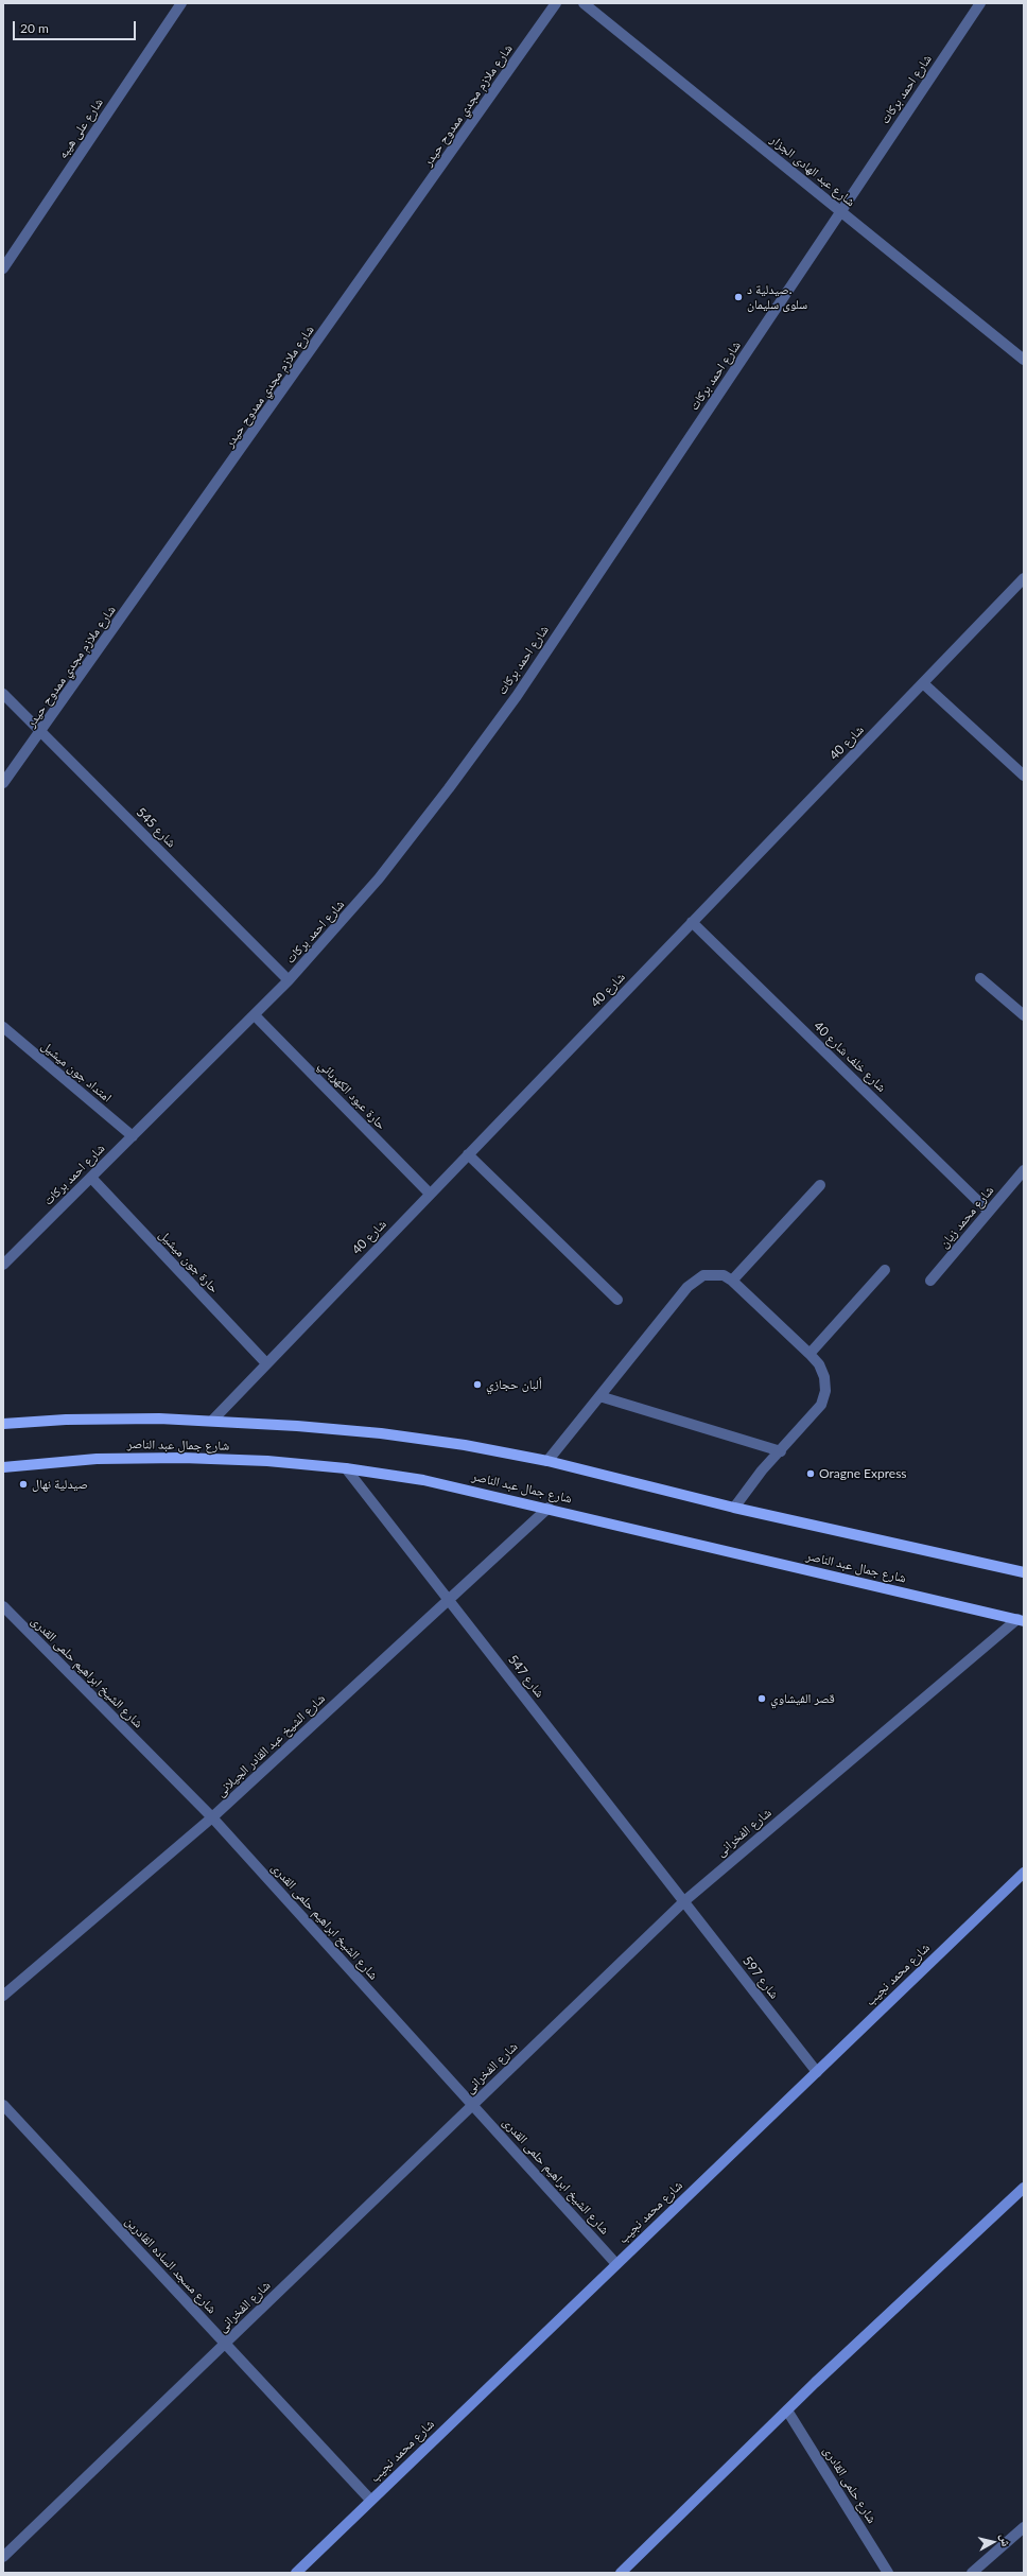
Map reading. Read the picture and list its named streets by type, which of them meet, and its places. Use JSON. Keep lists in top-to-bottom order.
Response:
{
  "streets": {
    "main road": ["شارع جمال عبد الناصر"],
    "street": [
      "شارع احمد بركات",
      "شارع ملازم مجدي ممدوح حيدر",
      "شارع على هيبه",
      "شارع عبد الهادى الجزار",
      "شارع 40",
      "شارع 545",
      "شارع خلف شارع 40",
      "امتداد جون ميشيل",
      "حارة عبود الكهربائي",
      "شارع محمد زيان",
      "حارة جون ميشيل",
      "شارع الشيخ ابراهيم حلمى القدرى",
      "شارع 547",
      "شارع الشيخ عبد القادر الجيلانى",
      "شارع الفخرانى",
      "شارع محمد نجيب",
      "شارع 597",
      "شارع مسجد الساده القادرين",
      "شارع حلمى القادرى"
    ]
  },
  "crossings": [
    ["شارع احمد بركات", "شارع عبد الهادى الجزار"],
    ["شارع احمد بركات", "شارع 545"],
    ["شارع احمد بركات", "امتداد جون ميشيل"],
    ["شارع احمد بركات", "حارة عبود الكهربائي"],
    ["شارع احمد بركات", "حارة جون ميشيل"],
    ["شارع ملازم مجدي ممدوح حيدر", "شارع 545"],
    ["شارع 40", "شارع خلف شارع 40"],
    ["شارع 40", "حارة عبود الكهربائي"],
    ["شارع 40", "حارة جون ميشيل"],
    ["شارع 40", "شارع جمال عبد الناصر"],
    ["شارع خلف شارع 40", "شارع محمد زيان"],
    ["شارع جمال عبد الناصر", "شارع 547"],
    ["شارع جمال عبد الناصر", "شارع الشيخ عبد القادر الجيلانى"],
    ["شارع جمال عبد الناصر", "شارع الفخرانى"],
    ["شارع الشيخ ابراهيم حلمى القدرى", "شارع الشيخ عبد القادر الجيلانى"],
    ["شارع الشيخ ابراهيم حلمى القدرى", "شارع الفخرانى"],
    ["شارع الشيخ ابراهيم حلمى القدرى", "شارع محمد نجيب"],
    ["شارع 547", "شارع الشيخ عبد القادر الجيلانى"],
    ["شارع 547", "شارع الفخرانى"],
    ["شارع 547", "شارع 597"],
    ["شارع الفخرانى", "شارع 597"],
    ["شارع الفخرانى", "شارع مسجد الساده القادرين"],
    ["شارع محمد نجيب", "شارع 597"],
    ["شارع محمد نجيب", "شارع مسجد الساده القادرين"]
  ],
  "places": [
    "صيدلية د. سلوى سليمان",
    "ألبان حجازي",
    "Oragne Express",
    "صيدلية نهال",
    "قصر الفيشاوي"
  ],
  "scale_bar": "20 m",
  "north": "right"
}
